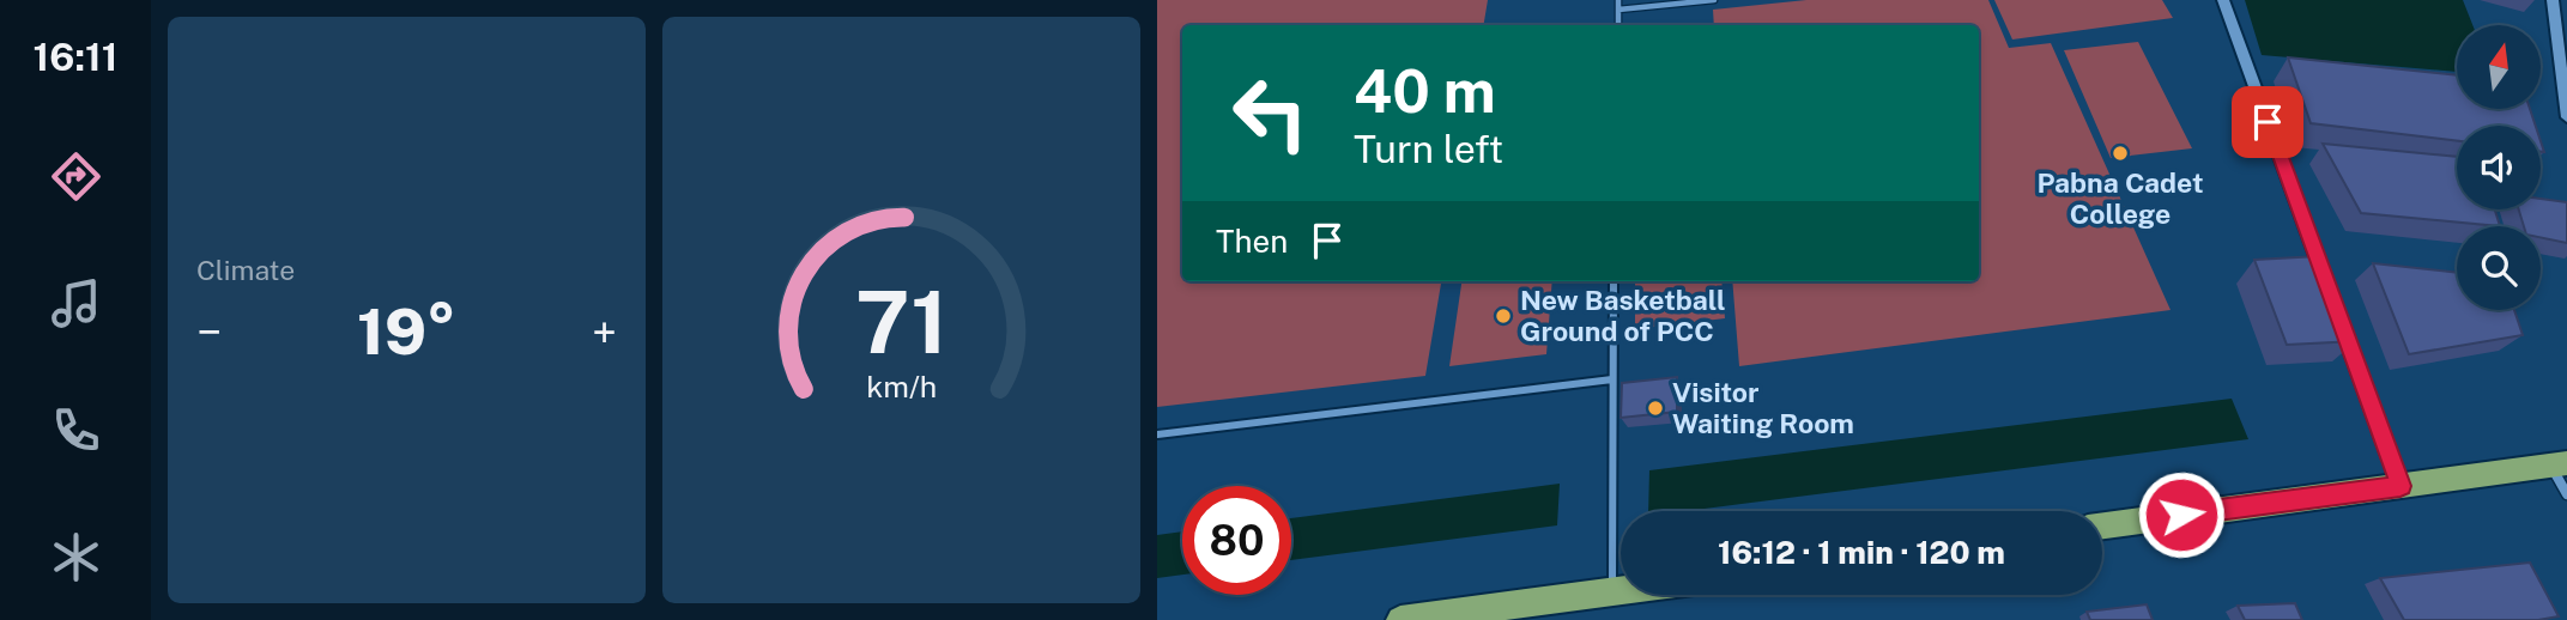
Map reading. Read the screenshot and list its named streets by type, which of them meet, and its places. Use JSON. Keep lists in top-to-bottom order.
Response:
{
  "places": ["Pabna Cadet College", "New Basketball Ground of PCC", "Visitor Waiting Room"],
  "north": "top",
  "page": {
    "tabs": "16:11",
    "tile": "Climate",
    "turn": ["40 m", "Turn left"],
    "then": "Then",
    "heat": ["−", "19°", "+"],
    "limit": "80",
    "trip": "16:12 · 1 min · 120 m",
    "gauge": ["71", "km/h"]
  }
}
